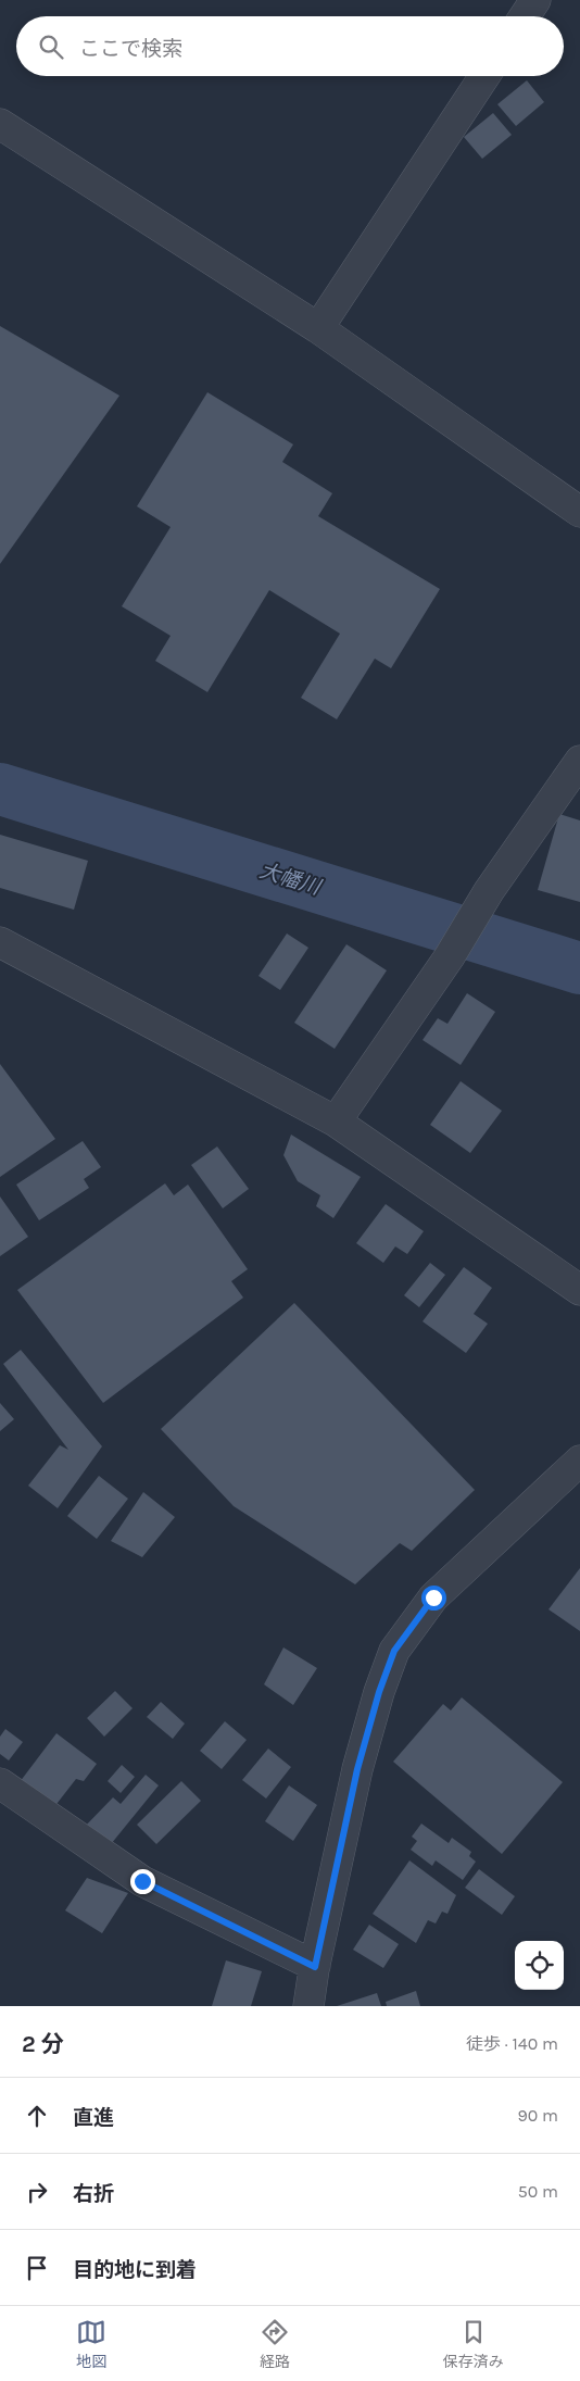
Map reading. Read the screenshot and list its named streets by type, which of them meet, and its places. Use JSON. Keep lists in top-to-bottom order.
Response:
{
  "water": ["大幡川"],
  "page": {
    "search": "ここで検索",
    "heading": ["2 分", "徒歩 · 140 m"],
    "list": [
      ["直進", "90 m"],
      ["右折", "50 m"],
      "目的地に到着"
    ],
    "nav": ["地図", "経路", "保存済み"]
  }
}
